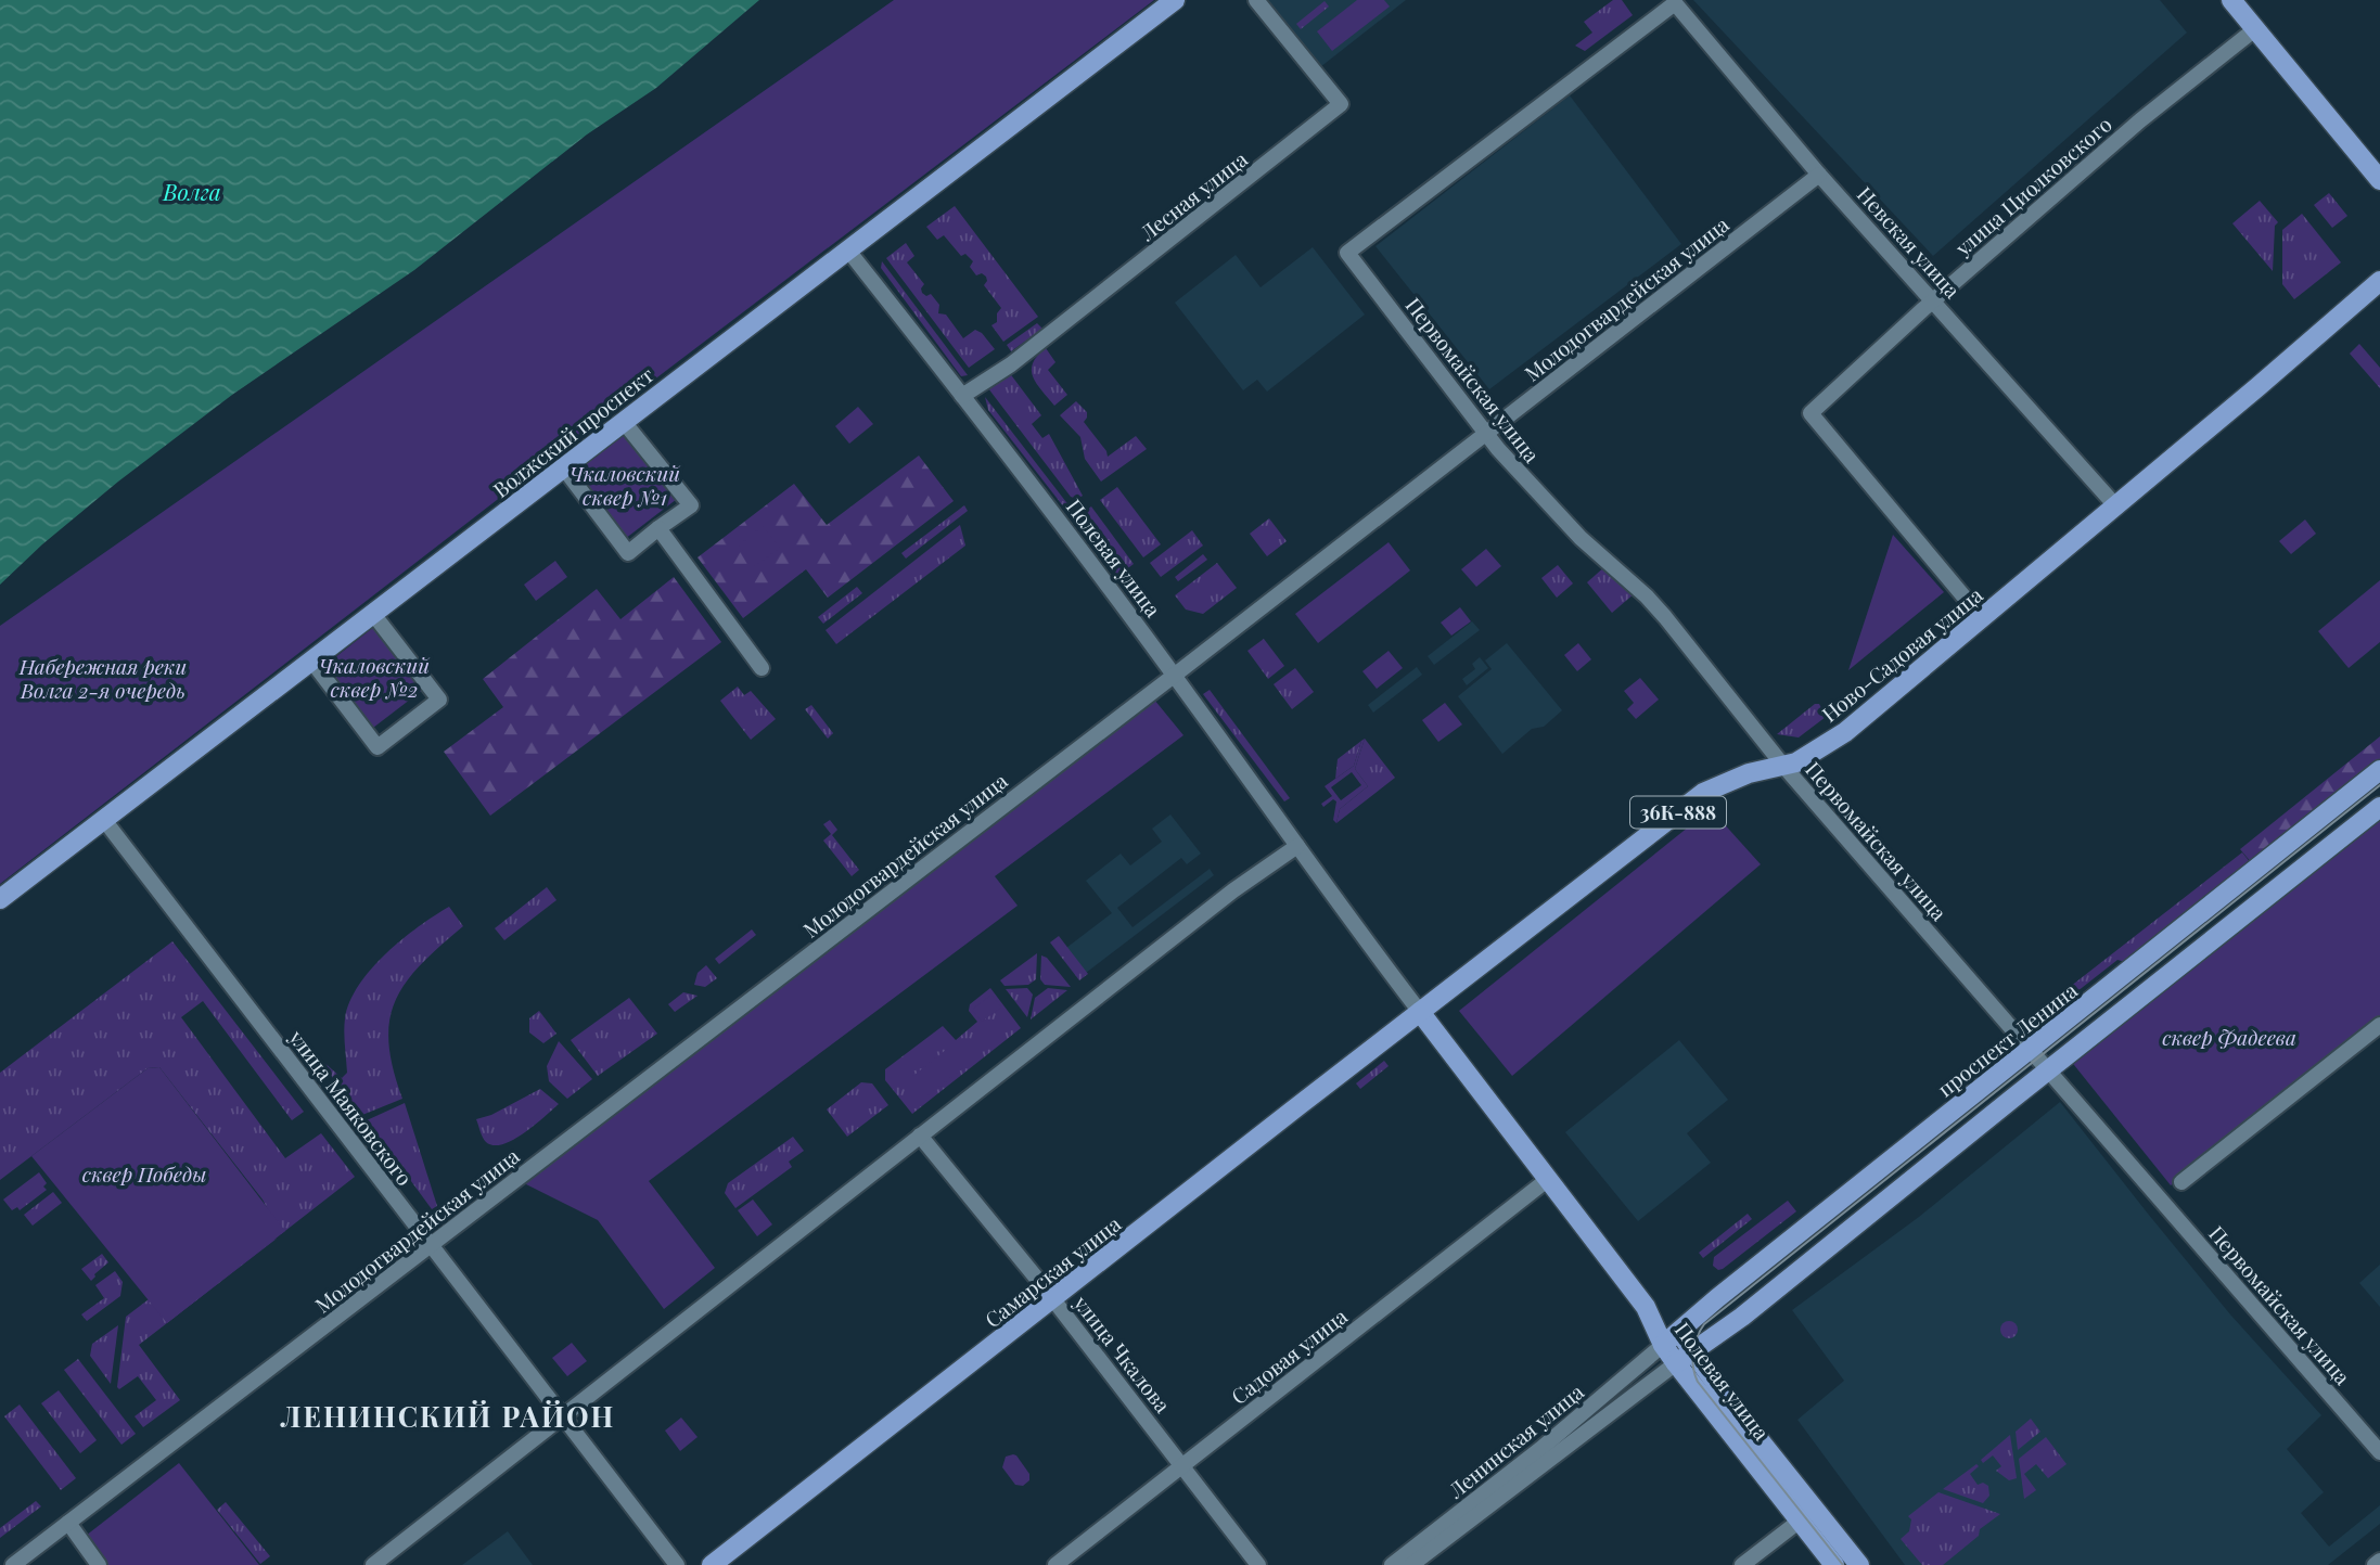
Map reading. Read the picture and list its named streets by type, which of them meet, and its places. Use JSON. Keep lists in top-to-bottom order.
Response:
{
  "streets": {
    "main road": [
      "Волжский проспект",
      "Полевая улица",
      "Ново-Садовая улица",
      "36К-888",
      "проспект Ленина",
      "Самарская улица"
    ],
    "street": [
      "улица Циолковского",
      "Лесная улица",
      "Невская улица",
      "Молодогвардейская улица",
      "Первомайская улица",
      "улица Маяковского",
      "улица Чкалова",
      "Садовая улица",
      "Ленинская улица"
    ]
  },
  "crossings": [
    ["улица Циолковского", "Невская улица"],
    ["улица Циолковского", "Ново-Садовая улица"],
    ["Лесная улица", "Полевая улица"],
    ["Невская улица", "Молодогвардейская улица"],
    ["Невская улица", "Первомайская улица"],
    ["Невская улица", "Ново-Садовая улица"],
    ["Молодогвардейская улица", "Первомайская улица"],
    ["Молодогвардейская улица", "Полевая улица"],
    ["Молодогвардейская улица", "улица Маяковского"],
    ["Первомайская улица", "Ново-Садовая улица"],
    ["Первомайская улица", "проспект Ленина"],
    ["Волжский проспект", "Полевая улица"],
    ["Волжский проспект", "улица Маяковского"],
    ["Полевая улица", "Ново-Садовая улица"],
    ["Полевая улица", "проспект Ленина"],
    ["Полевая улица", "Самарская улица"],
    ["Полевая улица", "Ленинская улица"],
    ["Ново-Садовая улица", "Самарская улица"],
    ["проспект Ленина", "Ленинская улица"],
    ["Самарская улица", "улица Чкалова"],
    ["улица Чкалова", "Садовая улица"]
  ],
  "districts": ["ЛЕНИНСКИЙ РАЙОН"],
  "water": ["Волга"],
  "parks": [
    "Чкаловский сквер №1",
    "Чкаловский сквер №2",
    "Набережная реки Волга 2-я очередь",
    "сквер Фадеева",
    "сквер Победы"
  ]
}
